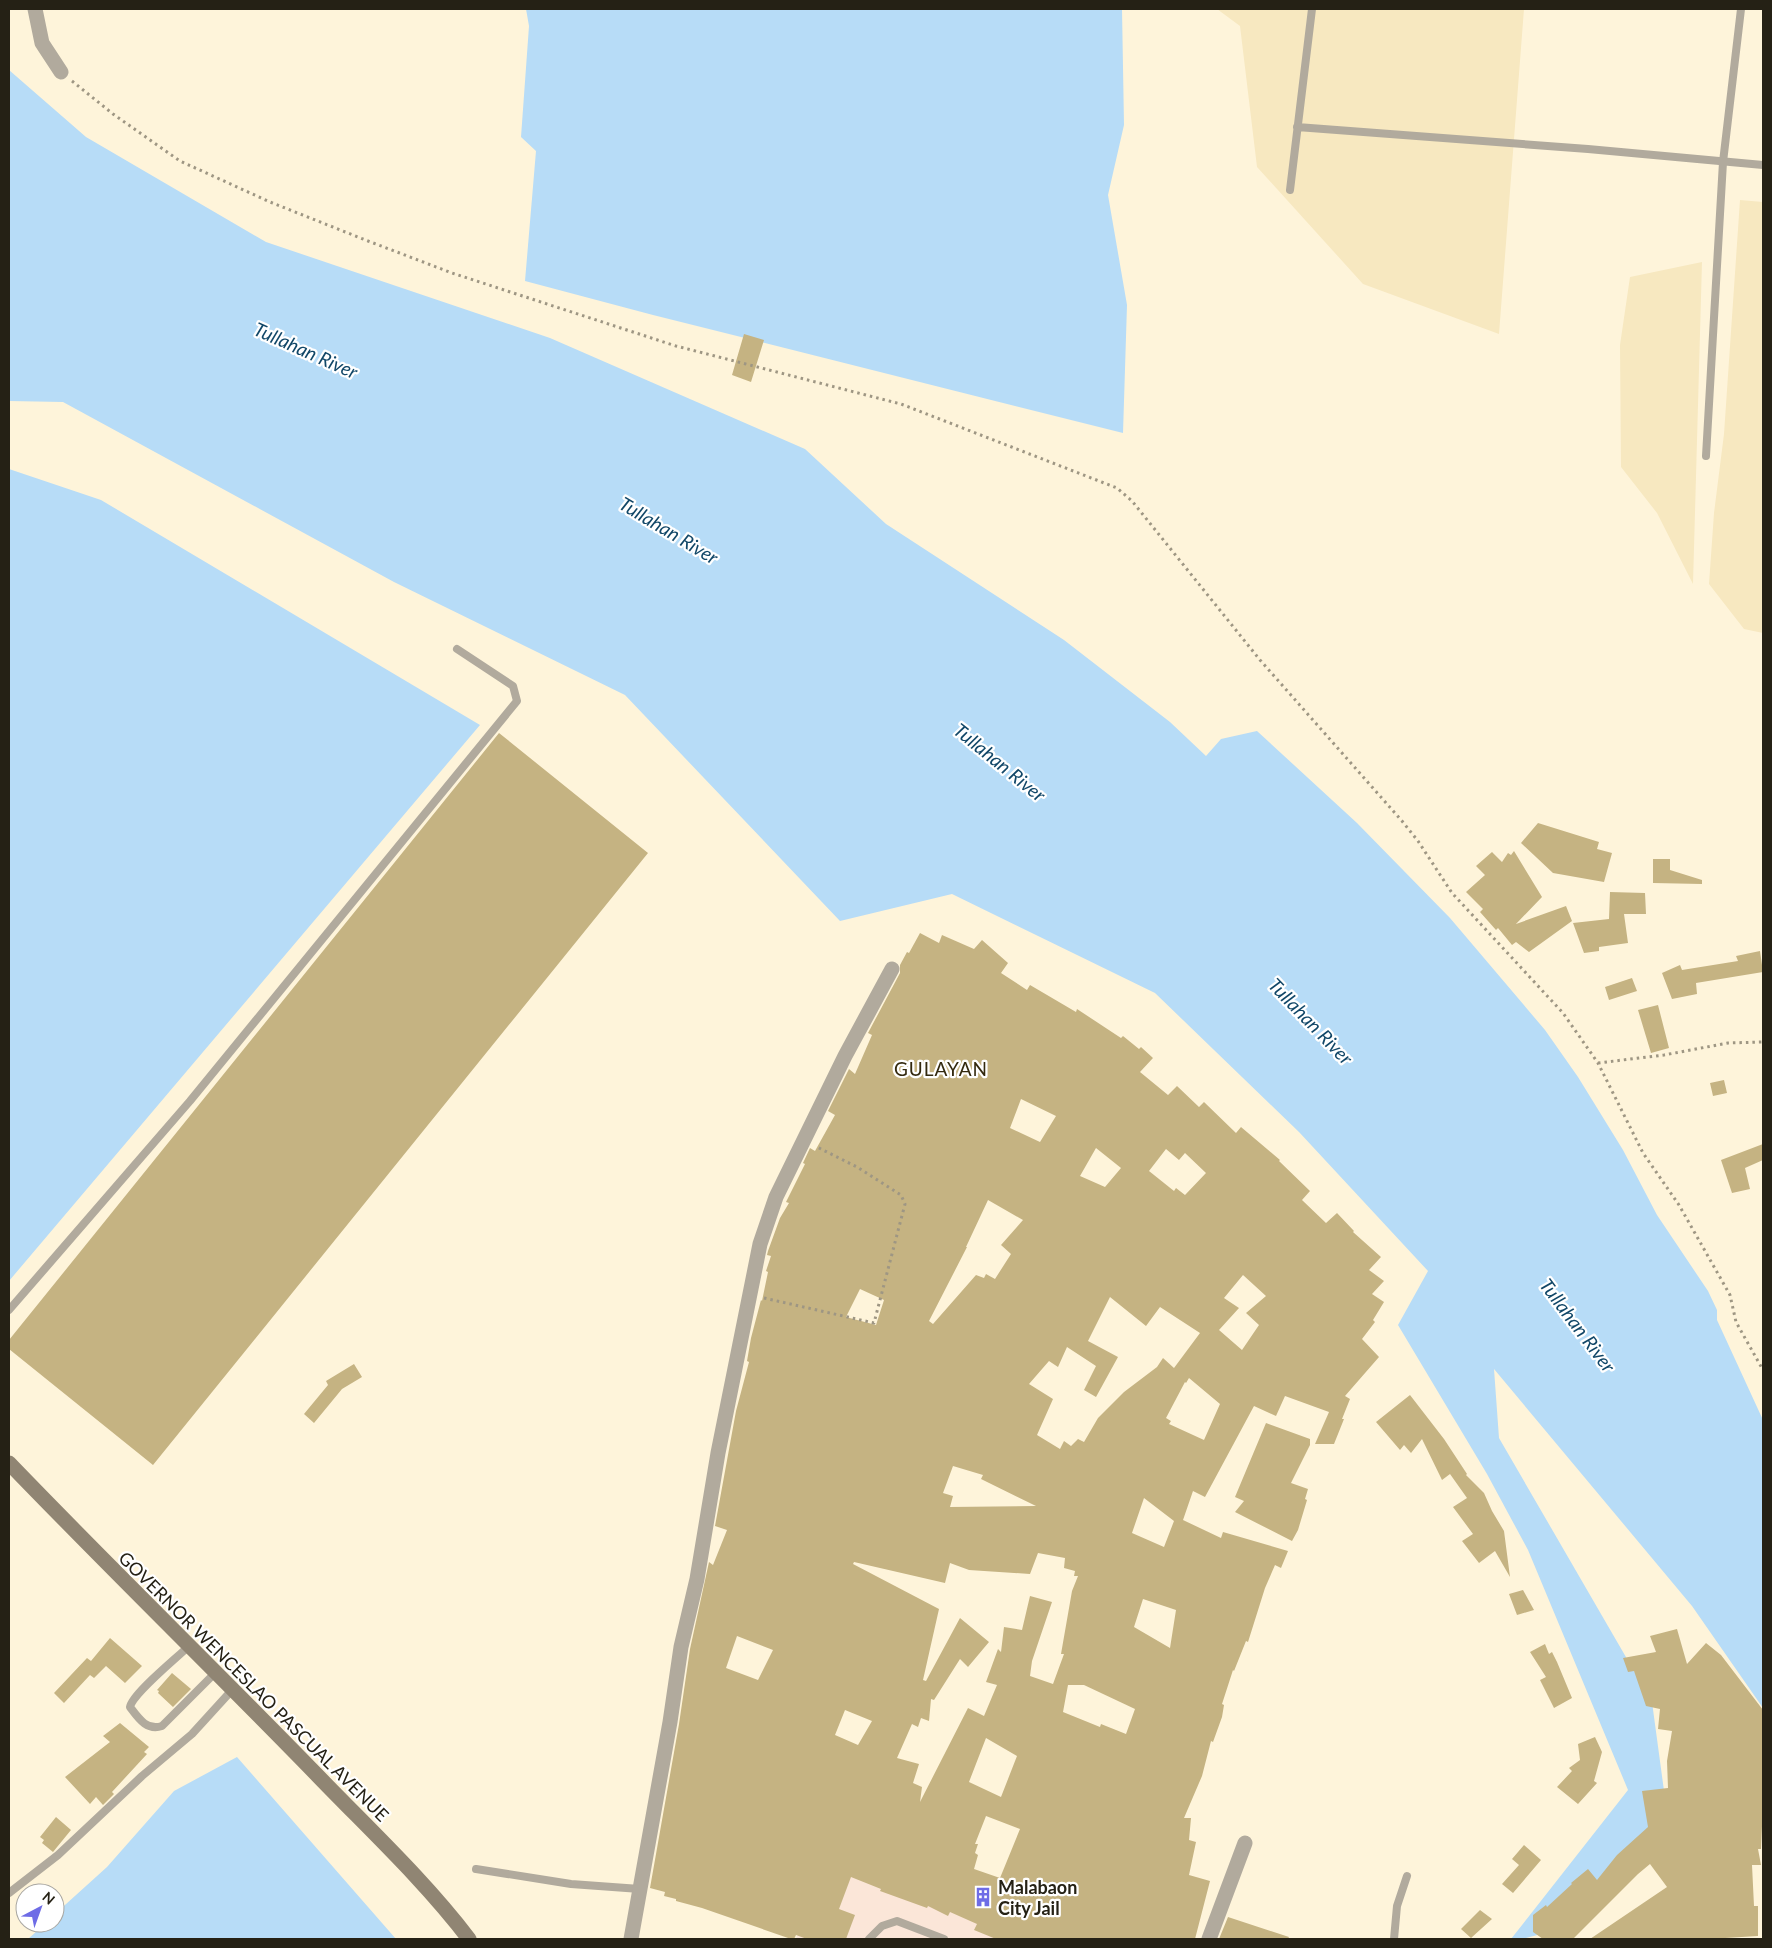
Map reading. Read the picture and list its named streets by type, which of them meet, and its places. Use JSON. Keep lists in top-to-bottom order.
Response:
{
  "streets": {
    "main road": ["GOVERNOR WENCESLAO PASCUAL AVENUE"]
  },
  "districts": ["GULAYAN"],
  "water": ["Tullahan River"],
  "places": {
    "building": ["Malabaon City Jail"]
  },
  "north": "top right"
}
